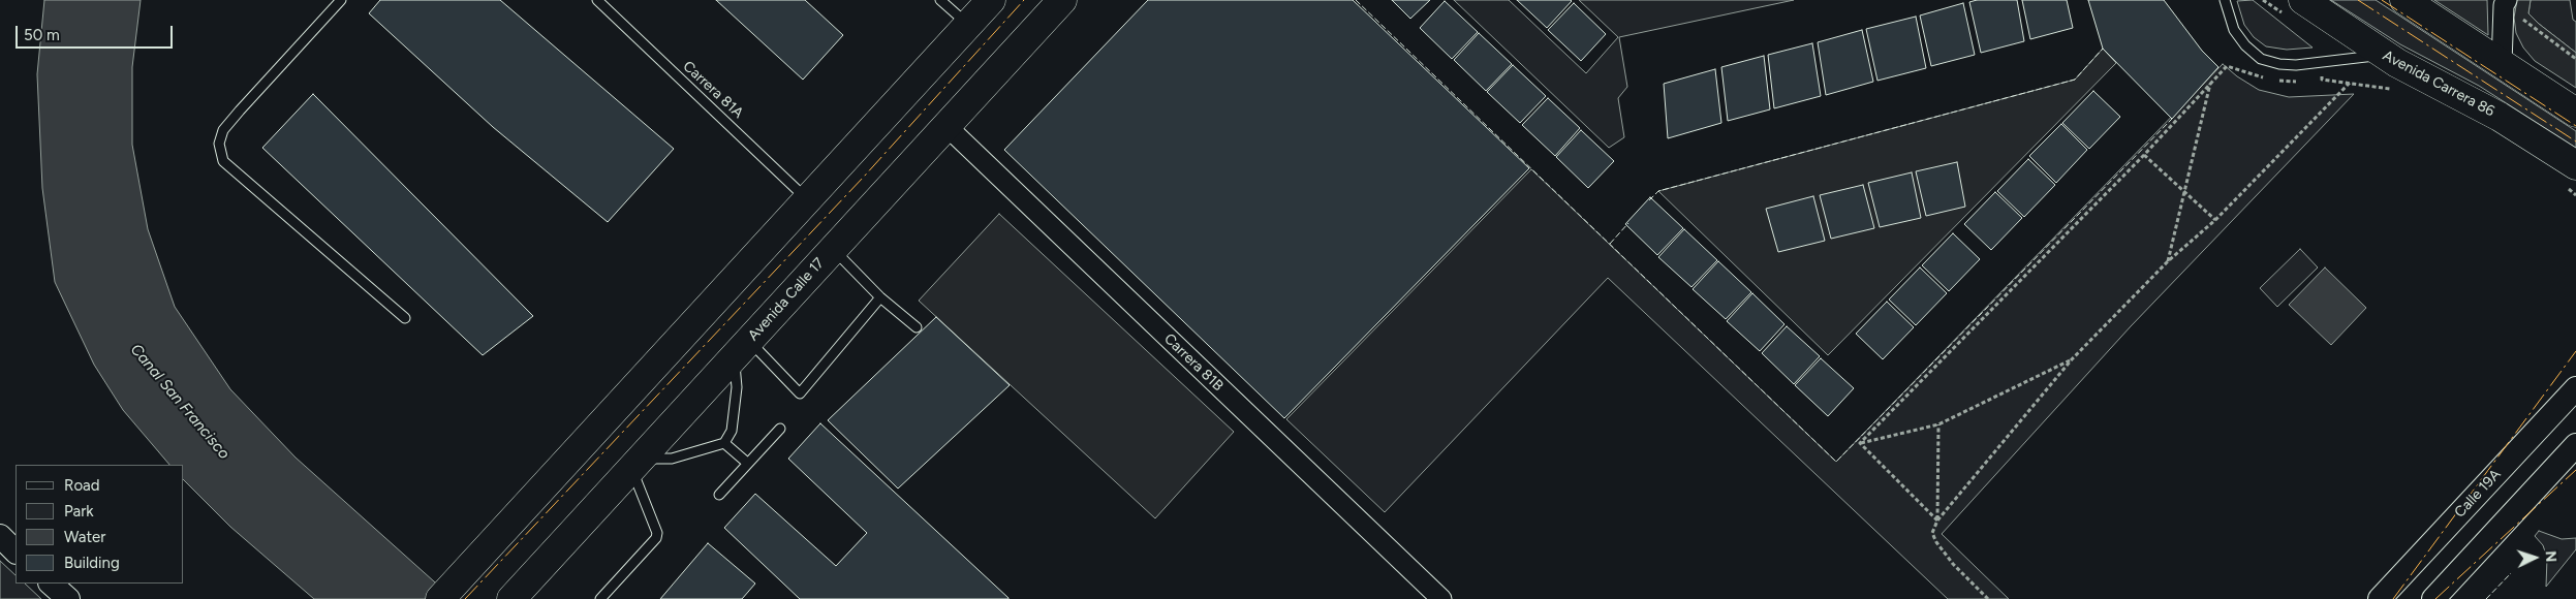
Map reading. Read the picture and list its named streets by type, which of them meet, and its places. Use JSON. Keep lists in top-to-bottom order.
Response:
{
  "streets": {
    "main road": ["Avenida Carrera 86", "Avenida Calle 17"],
    "street": ["Carrera 81B", "Calle 19A"],
    "lane": ["Carrera 81A"]
  },
  "crossings": [
    ["Avenida Calle 17", "Carrera 81B"]
  ],
  "water": ["Canal San Francisco"],
  "legend": [
    "Road",
    "Park",
    "Water",
    "Building"
  ],
  "scale_bar": "50 m",
  "north": "right"
}
